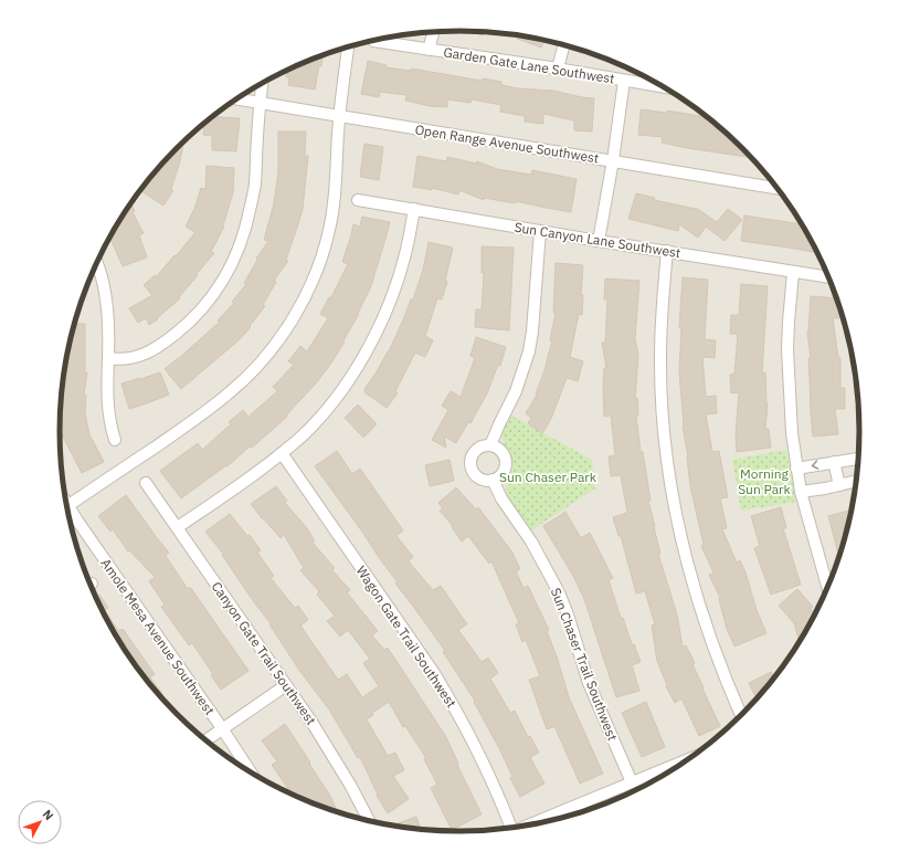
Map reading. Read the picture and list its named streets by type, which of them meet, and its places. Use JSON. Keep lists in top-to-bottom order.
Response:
{
  "streets": {
    "street": [
      "Garden Gate Lane Southwest",
      "Open Range Avenue Southwest",
      "Sun Canyon Lane Southwest",
      "Amole Mesa Avenue Southwest",
      "Wagon Gate Trail Southwest",
      "Canyon Gate Trail Southwest",
      "Sun Chaser Trail Southwest"
    ]
  },
  "parks": ["Morning Sun Park", "Sun Chaser Park"],
  "north": "top right"
}
